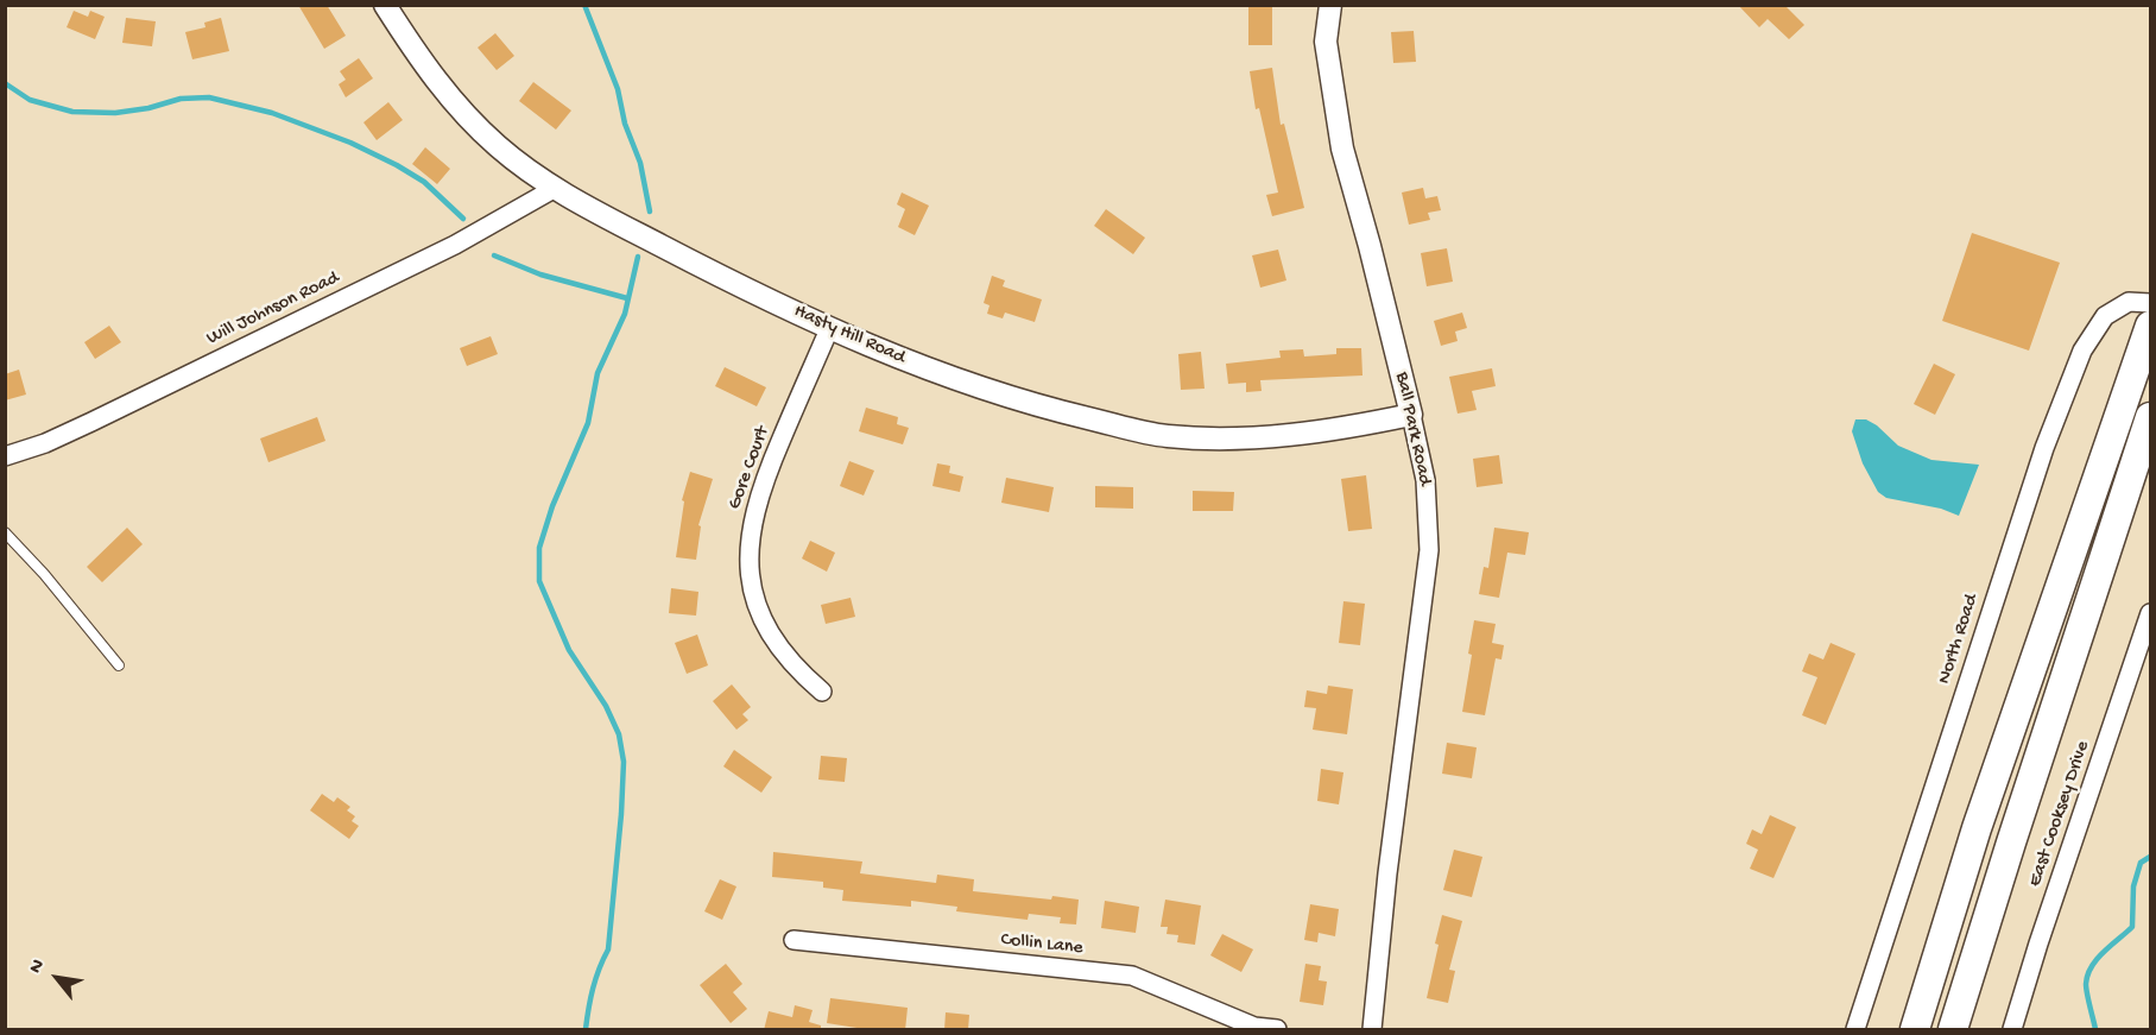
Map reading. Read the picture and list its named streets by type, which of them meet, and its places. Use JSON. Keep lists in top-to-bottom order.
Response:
{
  "streets": {
    "street": [
      "Will Johnson Road",
      "Hasty Hill Road",
      "Ball Park Road",
      "Gore Court",
      "North Road",
      "East Cooksey Drive",
      "Collin Lane"
    ]
  },
  "crossings": [
    ["Will Johnson Road", "Hasty Hill Road"],
    ["Hasty Hill Road", "Ball Park Road"],
    ["Hasty Hill Road", "Gore Court"]
  ],
  "north": "top left"
}
